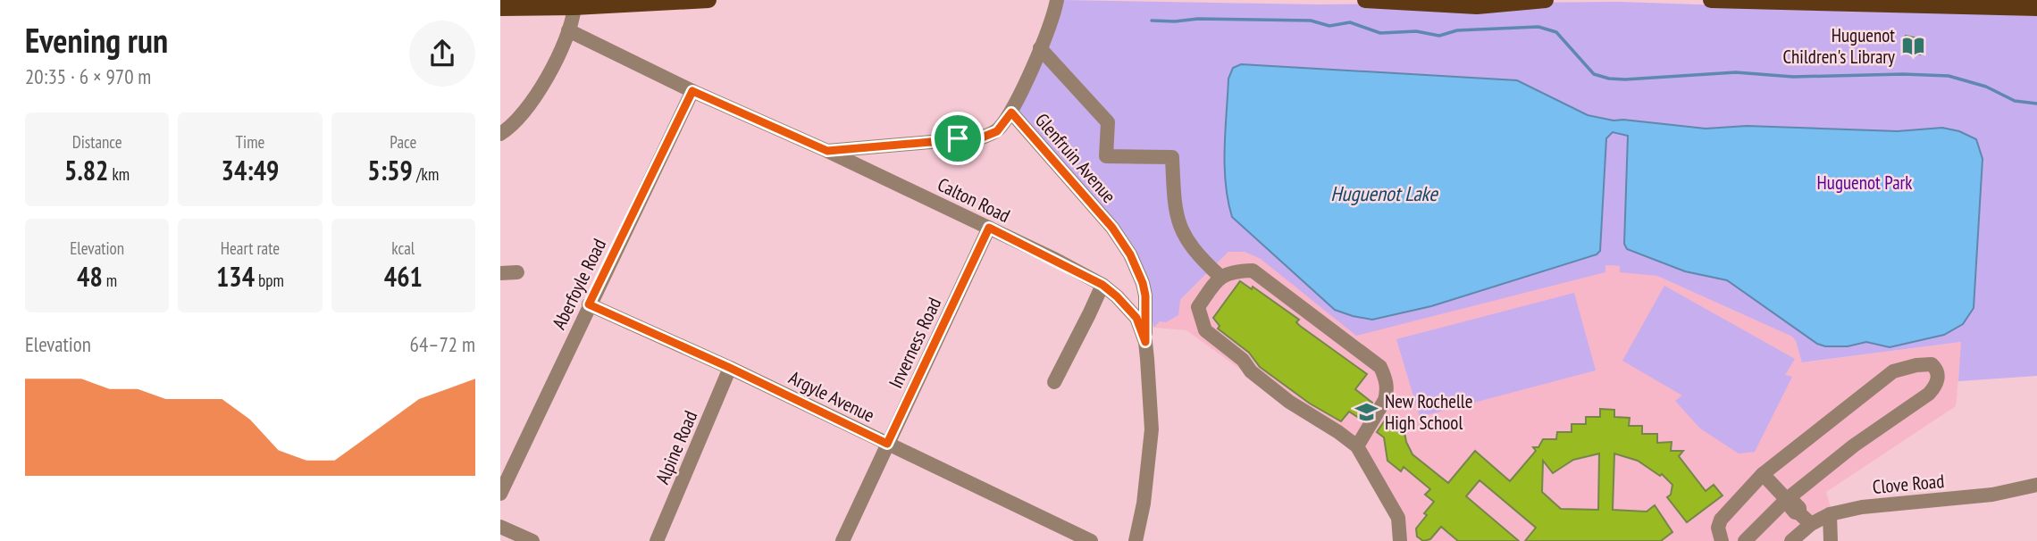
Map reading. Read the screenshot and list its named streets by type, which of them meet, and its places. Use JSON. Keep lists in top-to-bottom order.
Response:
{
  "streets": {
    "street": [
      "Glenfruin Avenue",
      "Calton Road",
      "Aberfoyle Road",
      "Inverness Road",
      "Argyle Avenue",
      "Alpine Road",
      "Clove Road"
    ]
  },
  "crossings": [
    ["Glenfruin Avenue", "Calton Road"],
    ["Calton Road", "Aberfoyle Road"],
    ["Calton Road", "Inverness Road"],
    ["Aberfoyle Road", "Argyle Avenue"],
    ["Inverness Road", "Argyle Avenue"],
    ["Argyle Avenue", "Alpine Road"]
  ],
  "water": ["Huguenot Lake"],
  "parks": ["Huguenot Park"],
  "places": {
    "library": ["Huguenot Children's Library"],
    "school or university": ["New Rochelle High School"]
  },
  "page": {
    "heading": ["Evening run", "20:35 · 6 × 970 m"],
    "stats": [
      ["Distance", "5.82 km"],
      ["Time", "34:49"],
      ["Pace", "5:59 /km"],
      ["Elevation", "48 m"],
      ["Heart rate", "134 bpm"],
      ["kcal", "461"]
    ],
    "chart": ["Elevation", "64–72 m"]
  }
}
